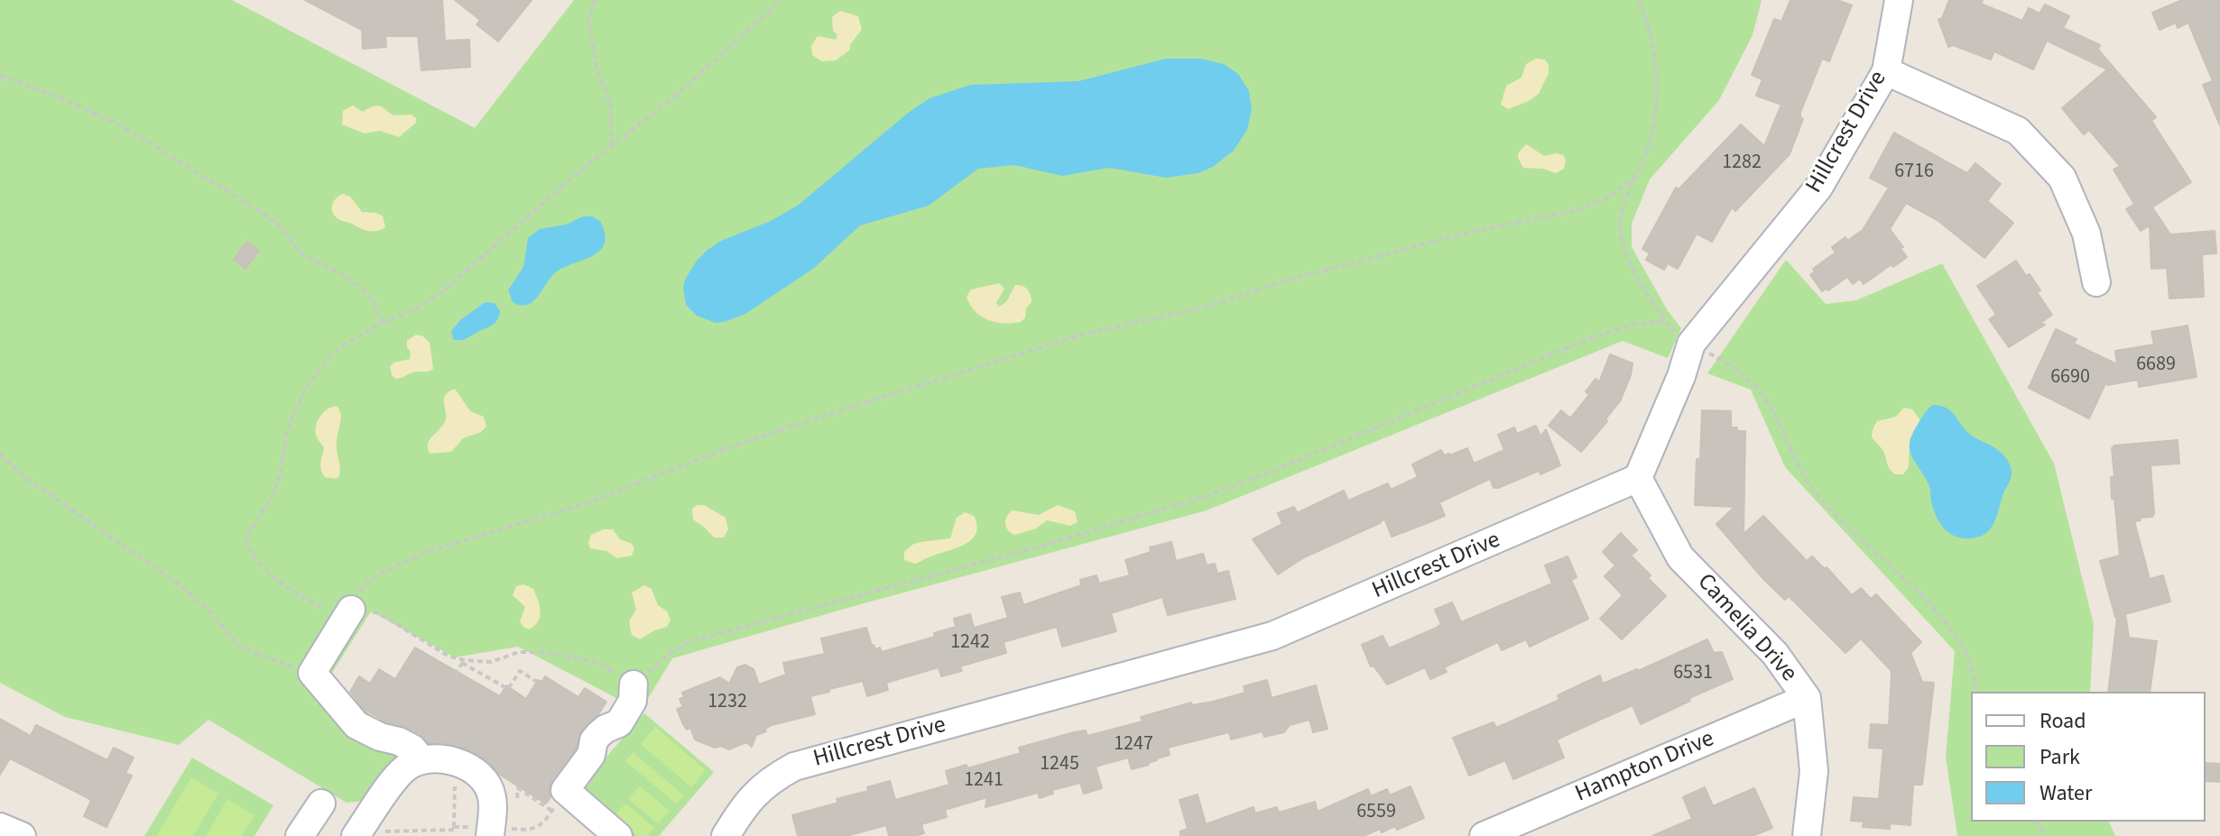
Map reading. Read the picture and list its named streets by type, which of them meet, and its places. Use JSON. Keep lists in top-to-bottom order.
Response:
{
  "streets": {
    "street": ["Hillcrest Drive", "Camelia Drive", "Hampton Drive"]
  },
  "crossings": [
    ["Hillcrest Drive", "Camelia Drive"],
    ["Camelia Drive", "Hampton Drive"]
  ],
  "house_numbers": [
    "1282",
    "6716",
    "6689",
    "6690",
    "1242",
    "6531",
    "1232",
    "1247",
    "1245",
    "1241",
    "6559"
  ],
  "legend": ["Road", "Park", "Water"]
}
